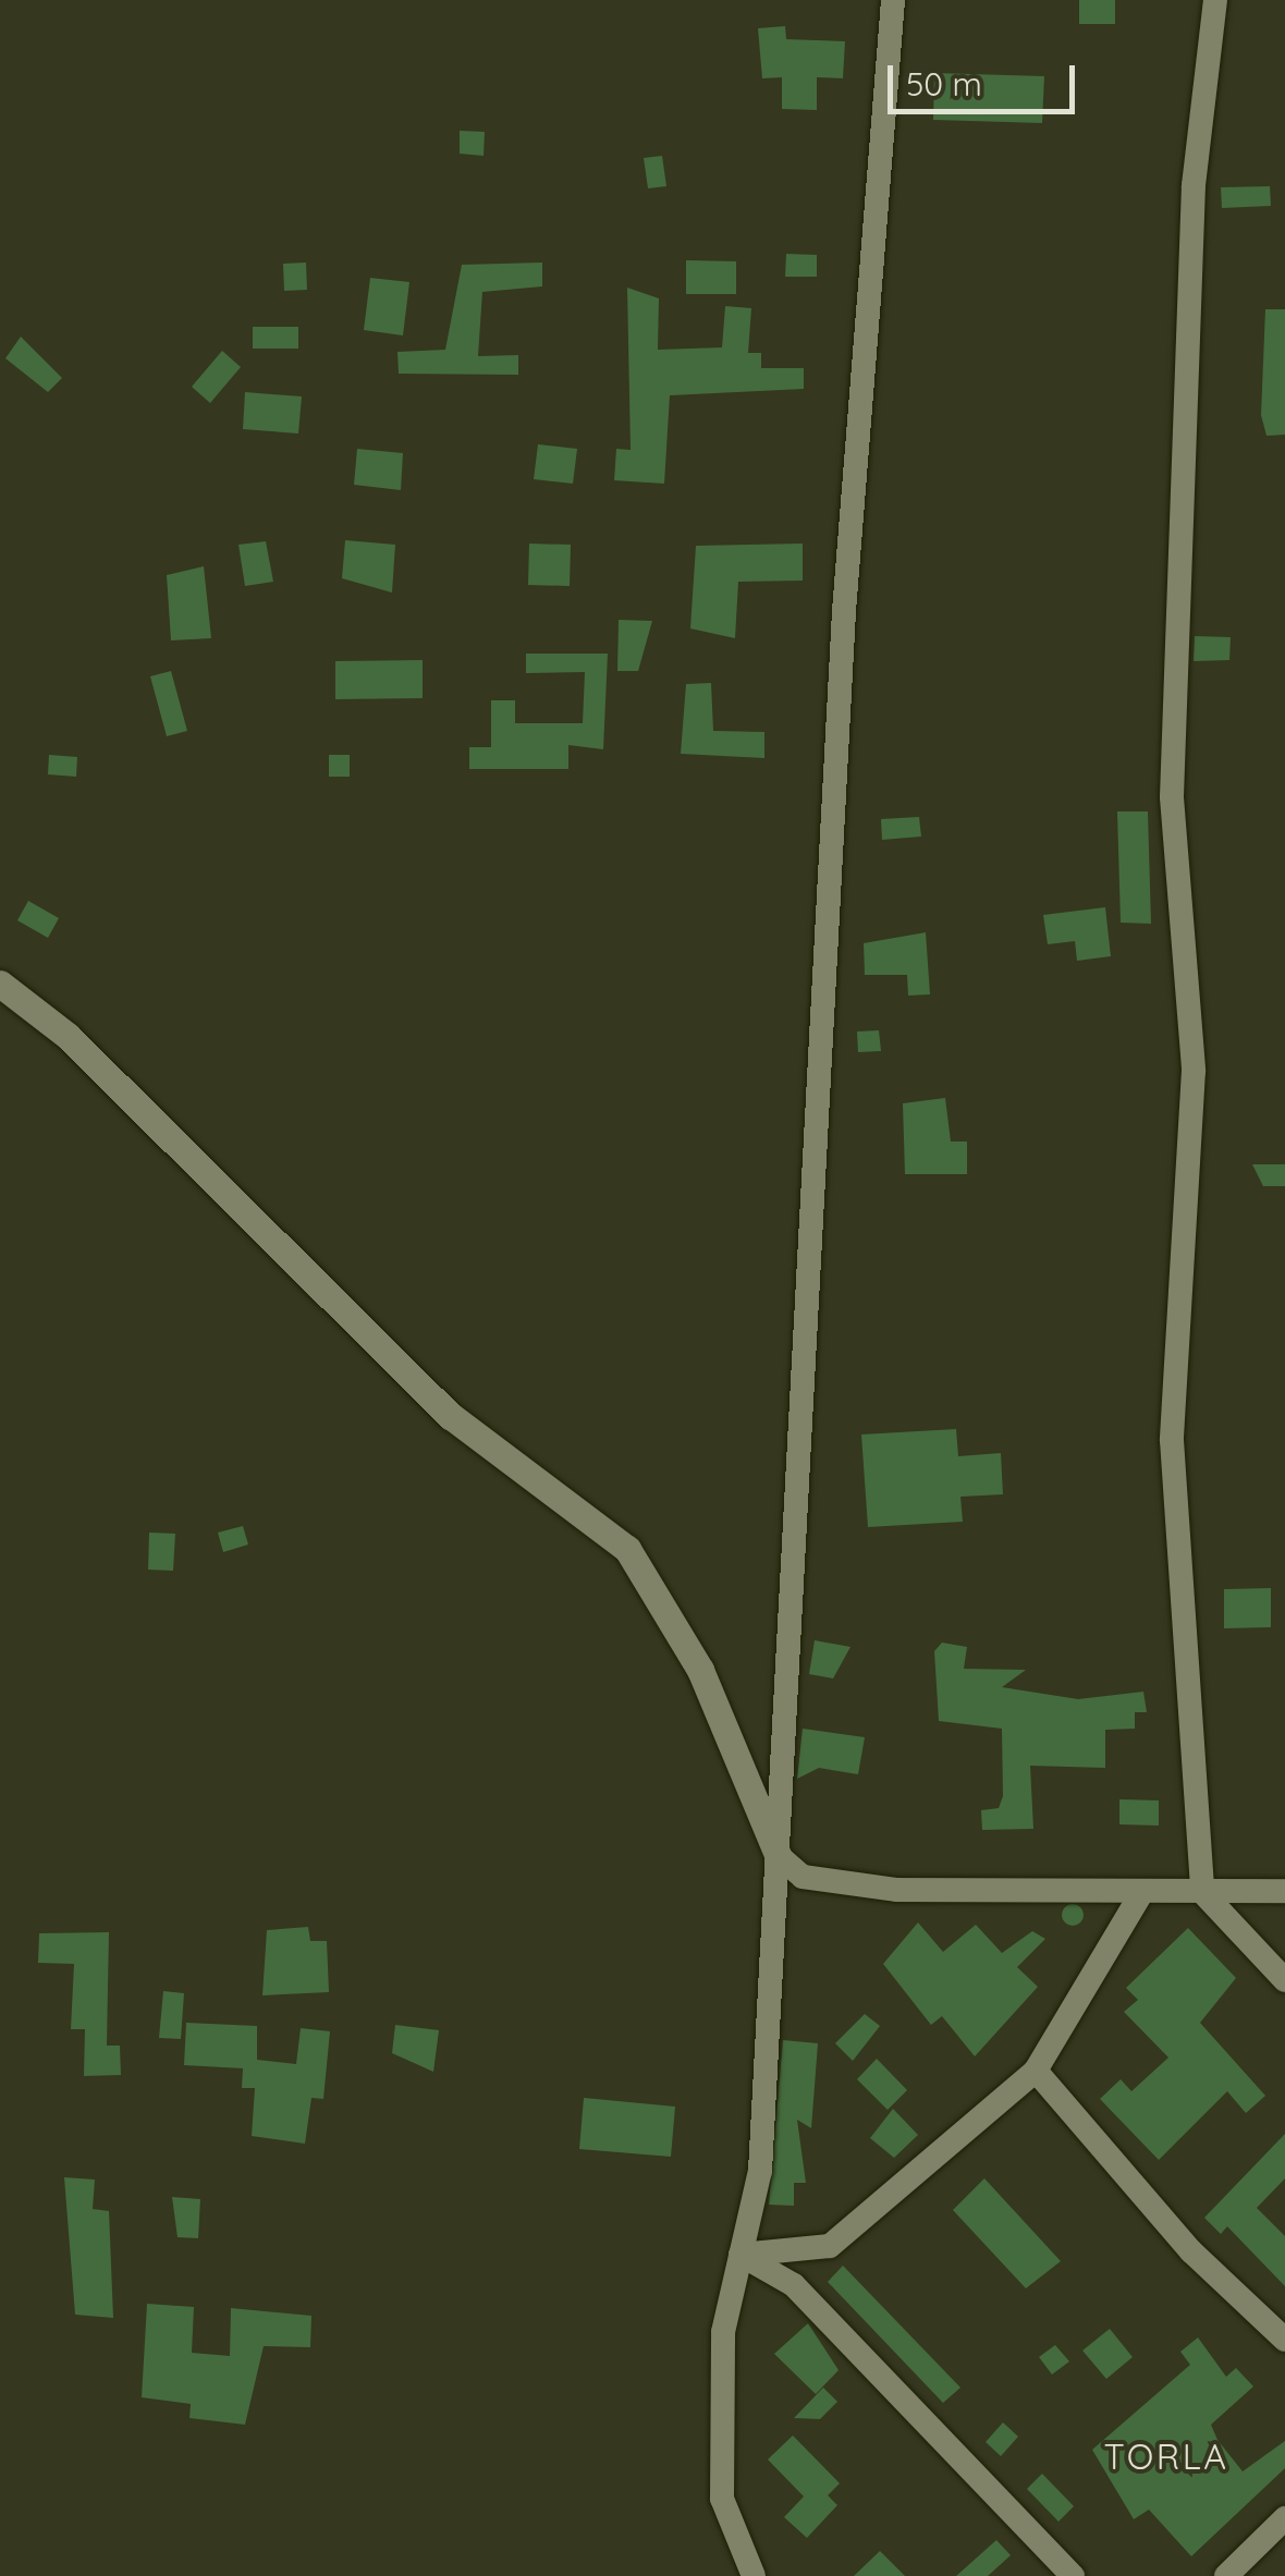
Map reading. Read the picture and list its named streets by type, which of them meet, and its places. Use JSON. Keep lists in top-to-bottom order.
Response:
{
  "districts": ["TORLA"],
  "scale_bar": "50 m"
}
